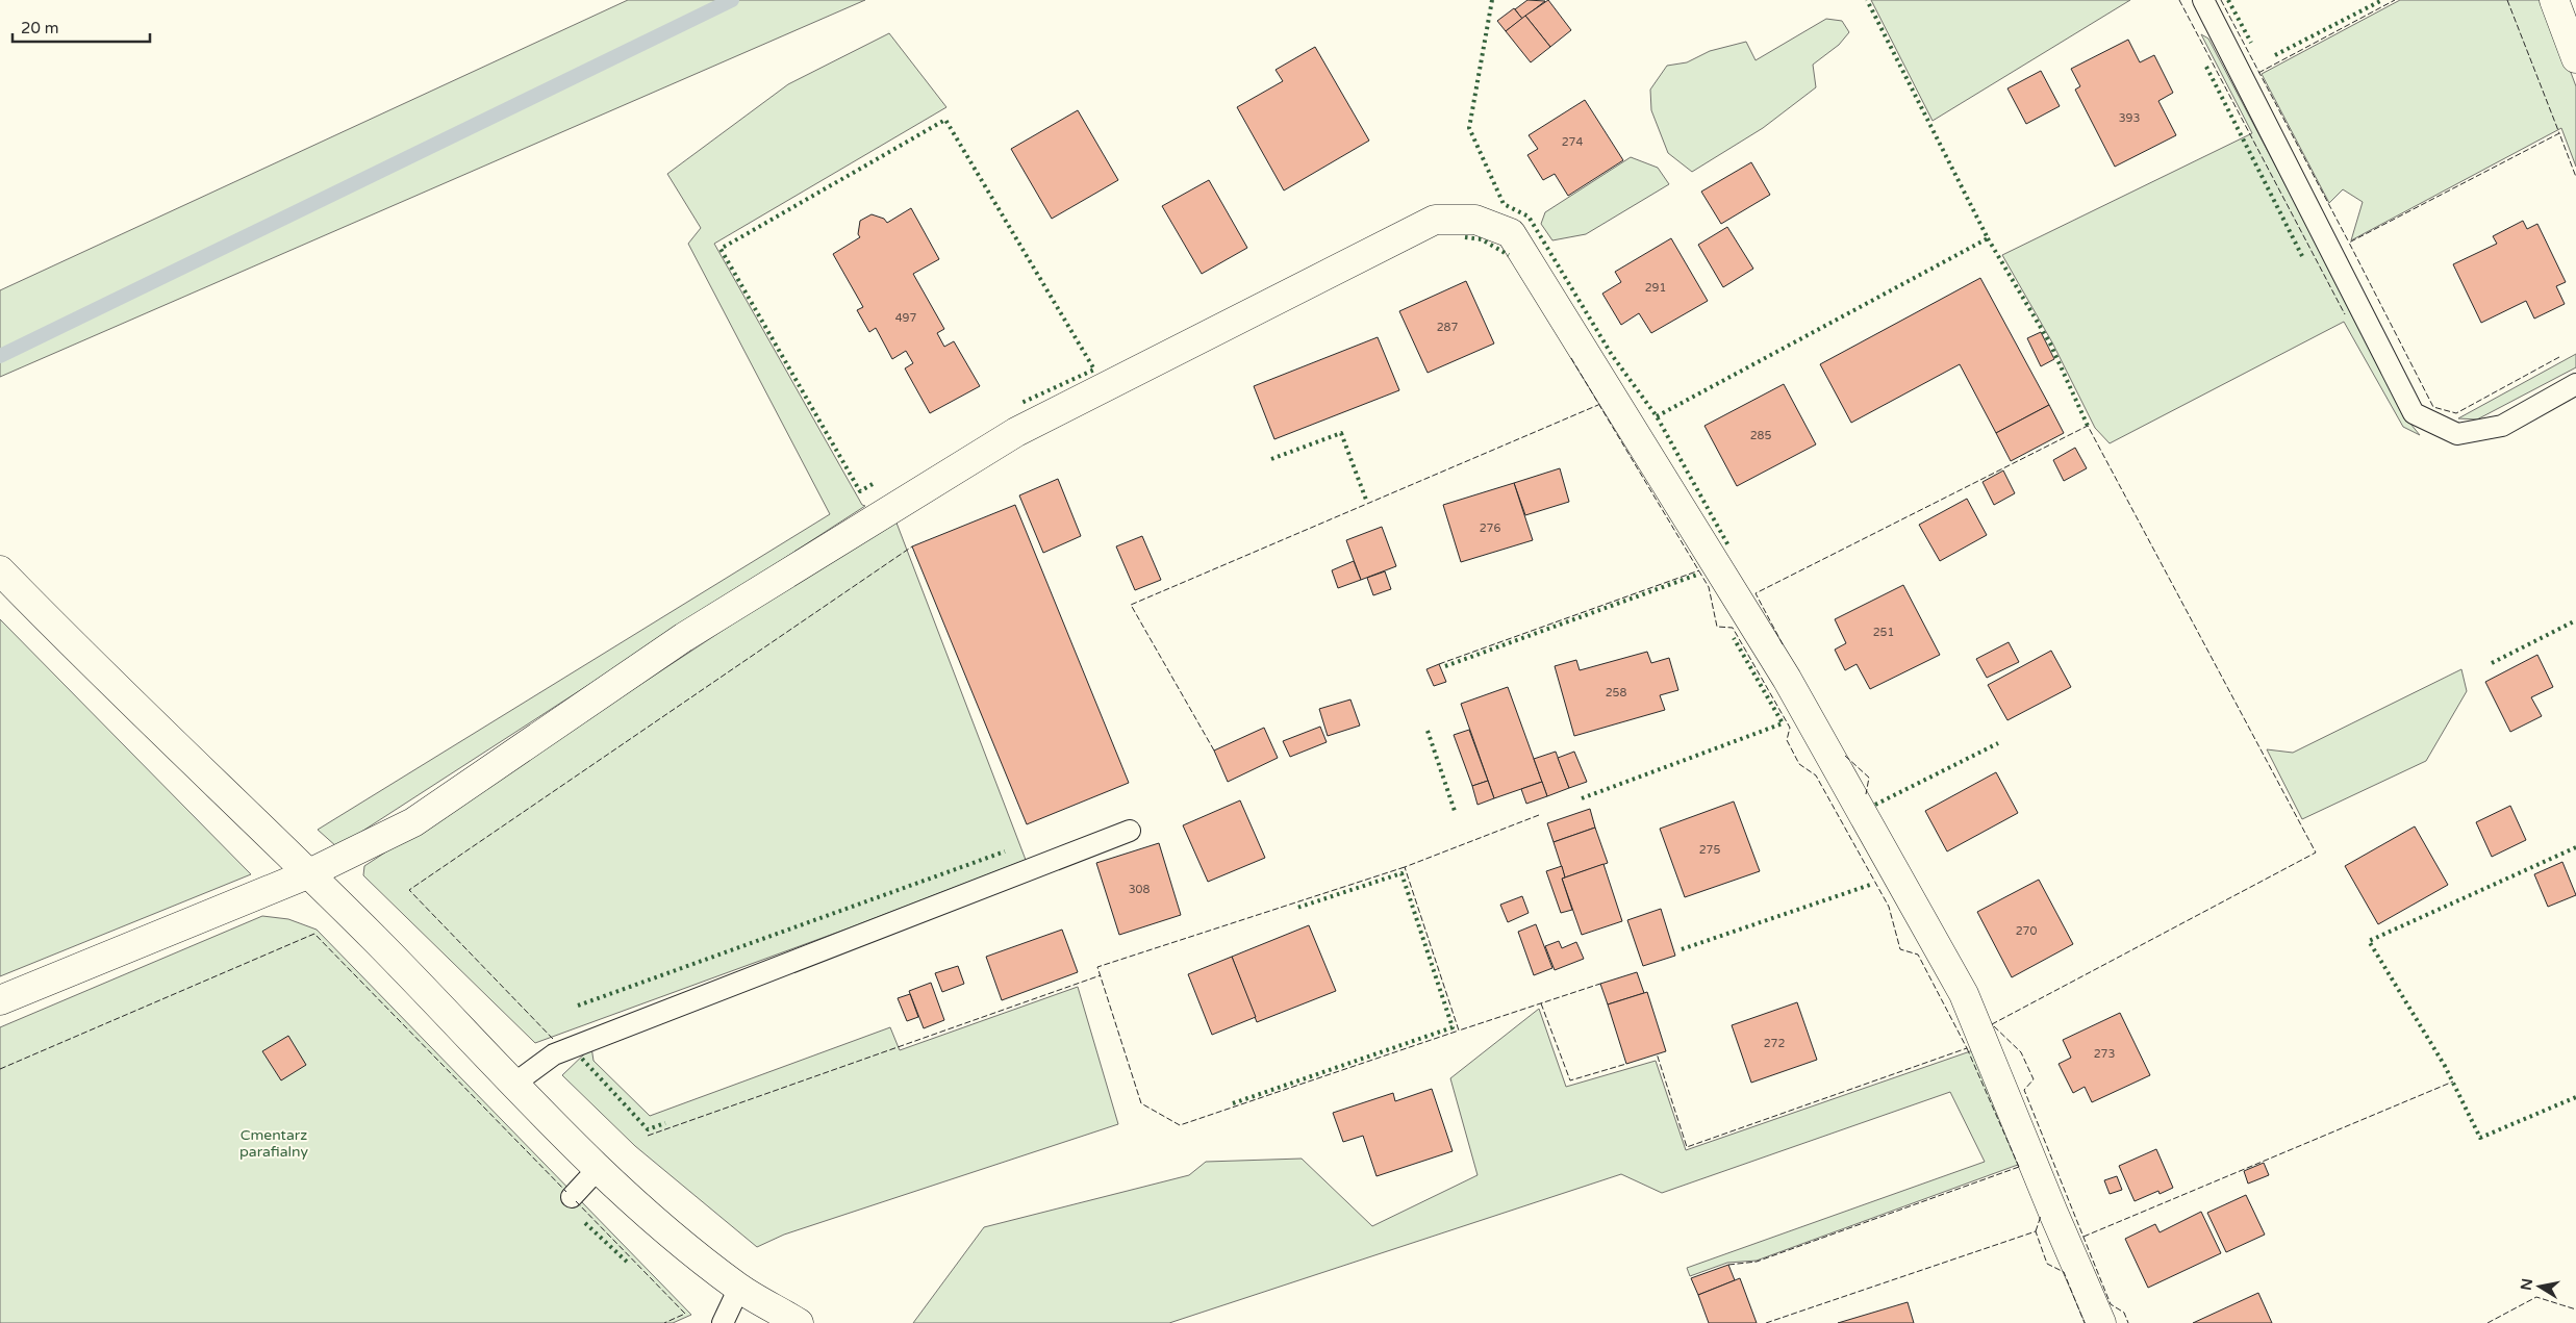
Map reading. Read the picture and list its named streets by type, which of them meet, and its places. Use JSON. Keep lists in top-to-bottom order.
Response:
{
  "parks": ["Cmentarz parafialny"],
  "house_numbers": [
    "393",
    "274",
    "291",
    "497",
    "287",
    "285",
    "276",
    "251",
    "258",
    "275",
    "308",
    "270",
    "272",
    "273"
  ],
  "scale_bar": "20 m",
  "north": "left"
}
